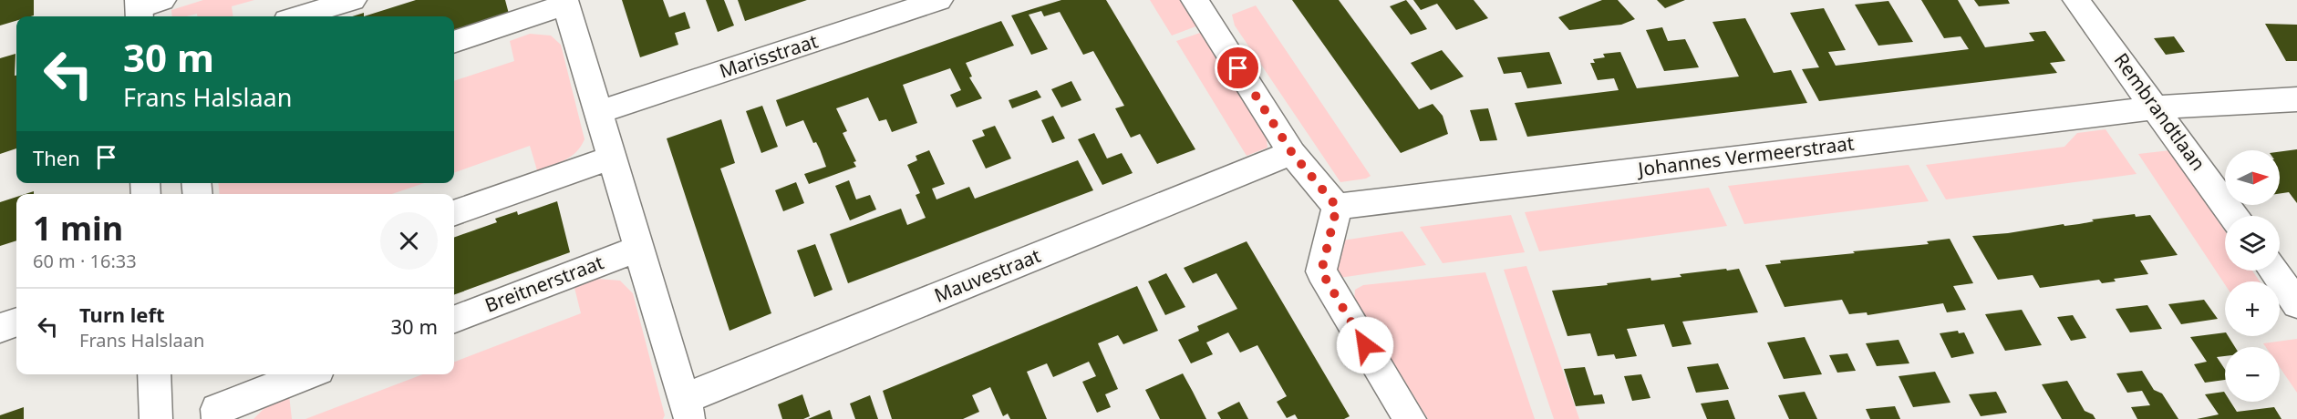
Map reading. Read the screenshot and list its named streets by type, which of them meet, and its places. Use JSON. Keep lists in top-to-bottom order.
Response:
{
  "streets": {
    "street": [
      "Marisstraat",
      "Rembrandtlaan",
      "Johannes Vermeerstraat",
      "Mauvestraat",
      "Breitnerstraat"
    ]
  },
  "crossings": [
    ["Rembrandtlaan", "Johannes Vermeerstraat"]
  ],
  "north": "right",
  "page": {
    "turn": ["30 m", "Frans Halslaan"],
    "then": "Then",
    "map_buttons": ["+", "−"],
    "heading": ["1 min", "60 m · 16:33"],
    "list": [
      {
        "name": "Turn left",
        "note": "Frans Halslaan",
        "value": "30 m"
      }
    ]
  }
}
